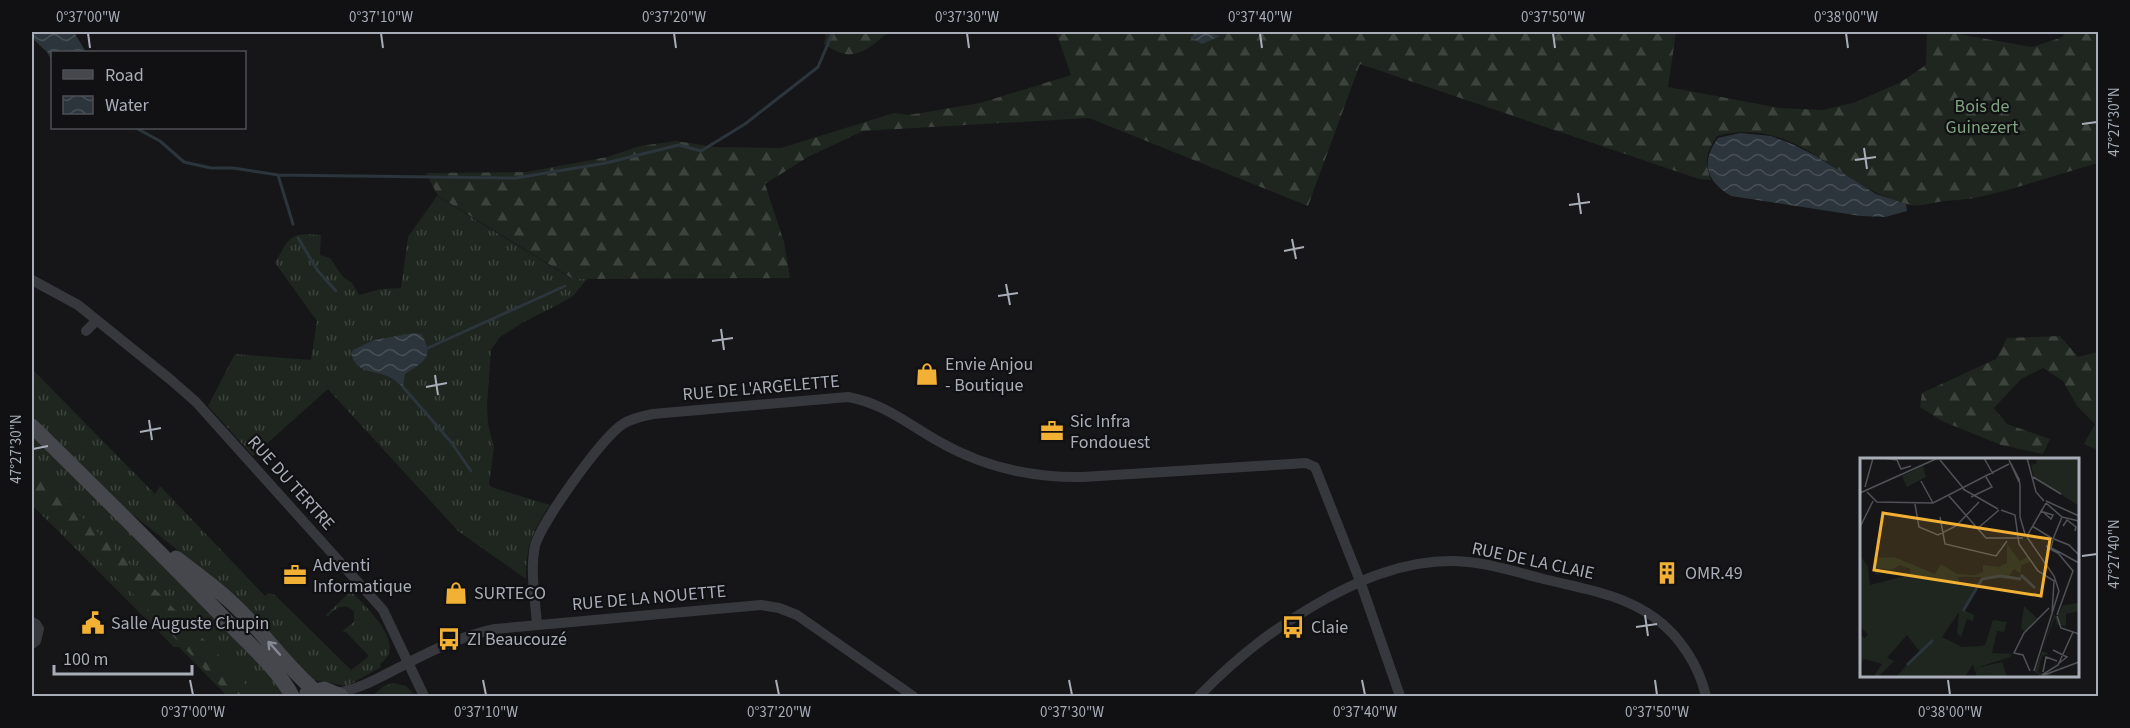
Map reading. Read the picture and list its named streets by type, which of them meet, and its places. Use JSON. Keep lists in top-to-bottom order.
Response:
{
  "streets": {
    "street": [
      "RUE DE L'ARGELETTE",
      "RUE DU TERTRE",
      "RUE DE LA CLAIE",
      "RUE DE LA NOUETTE"
    ]
  },
  "crossings": [
    ["RUE DE L'ARGELETTE", "RUE DE LA CLAIE"],
    ["RUE DE L'ARGELETTE", "RUE DE LA NOUETTE"],
    ["RUE DU TERTRE", "RUE DE LA NOUETTE"]
  ],
  "parks": ["Bois de Guinezert"],
  "places": {
    "shop": ["Envie Anjou - Boutique", "SURTECO"],
    "office": ["Sic Infra Fondouest", "Adventi Informatique"],
    "building": ["OMR.49"],
    "public building": ["Salle Auguste Chupin"],
    "bus stop": ["Claie", "ZI Beaucouzé"]
  },
  "legend": ["Road", "Water"],
  "scale_bar": "100 m",
  "coordinates": [
    "0°37'00\"W",
    "0°37'10\"W",
    "0°37'20\"W",
    "0°37'30\"W",
    "0°37'40\"W",
    "0°37'50\"W",
    "0°38'00\"W",
    "47°27'30\"N",
    "47°27'40\"N"
  ]
}
